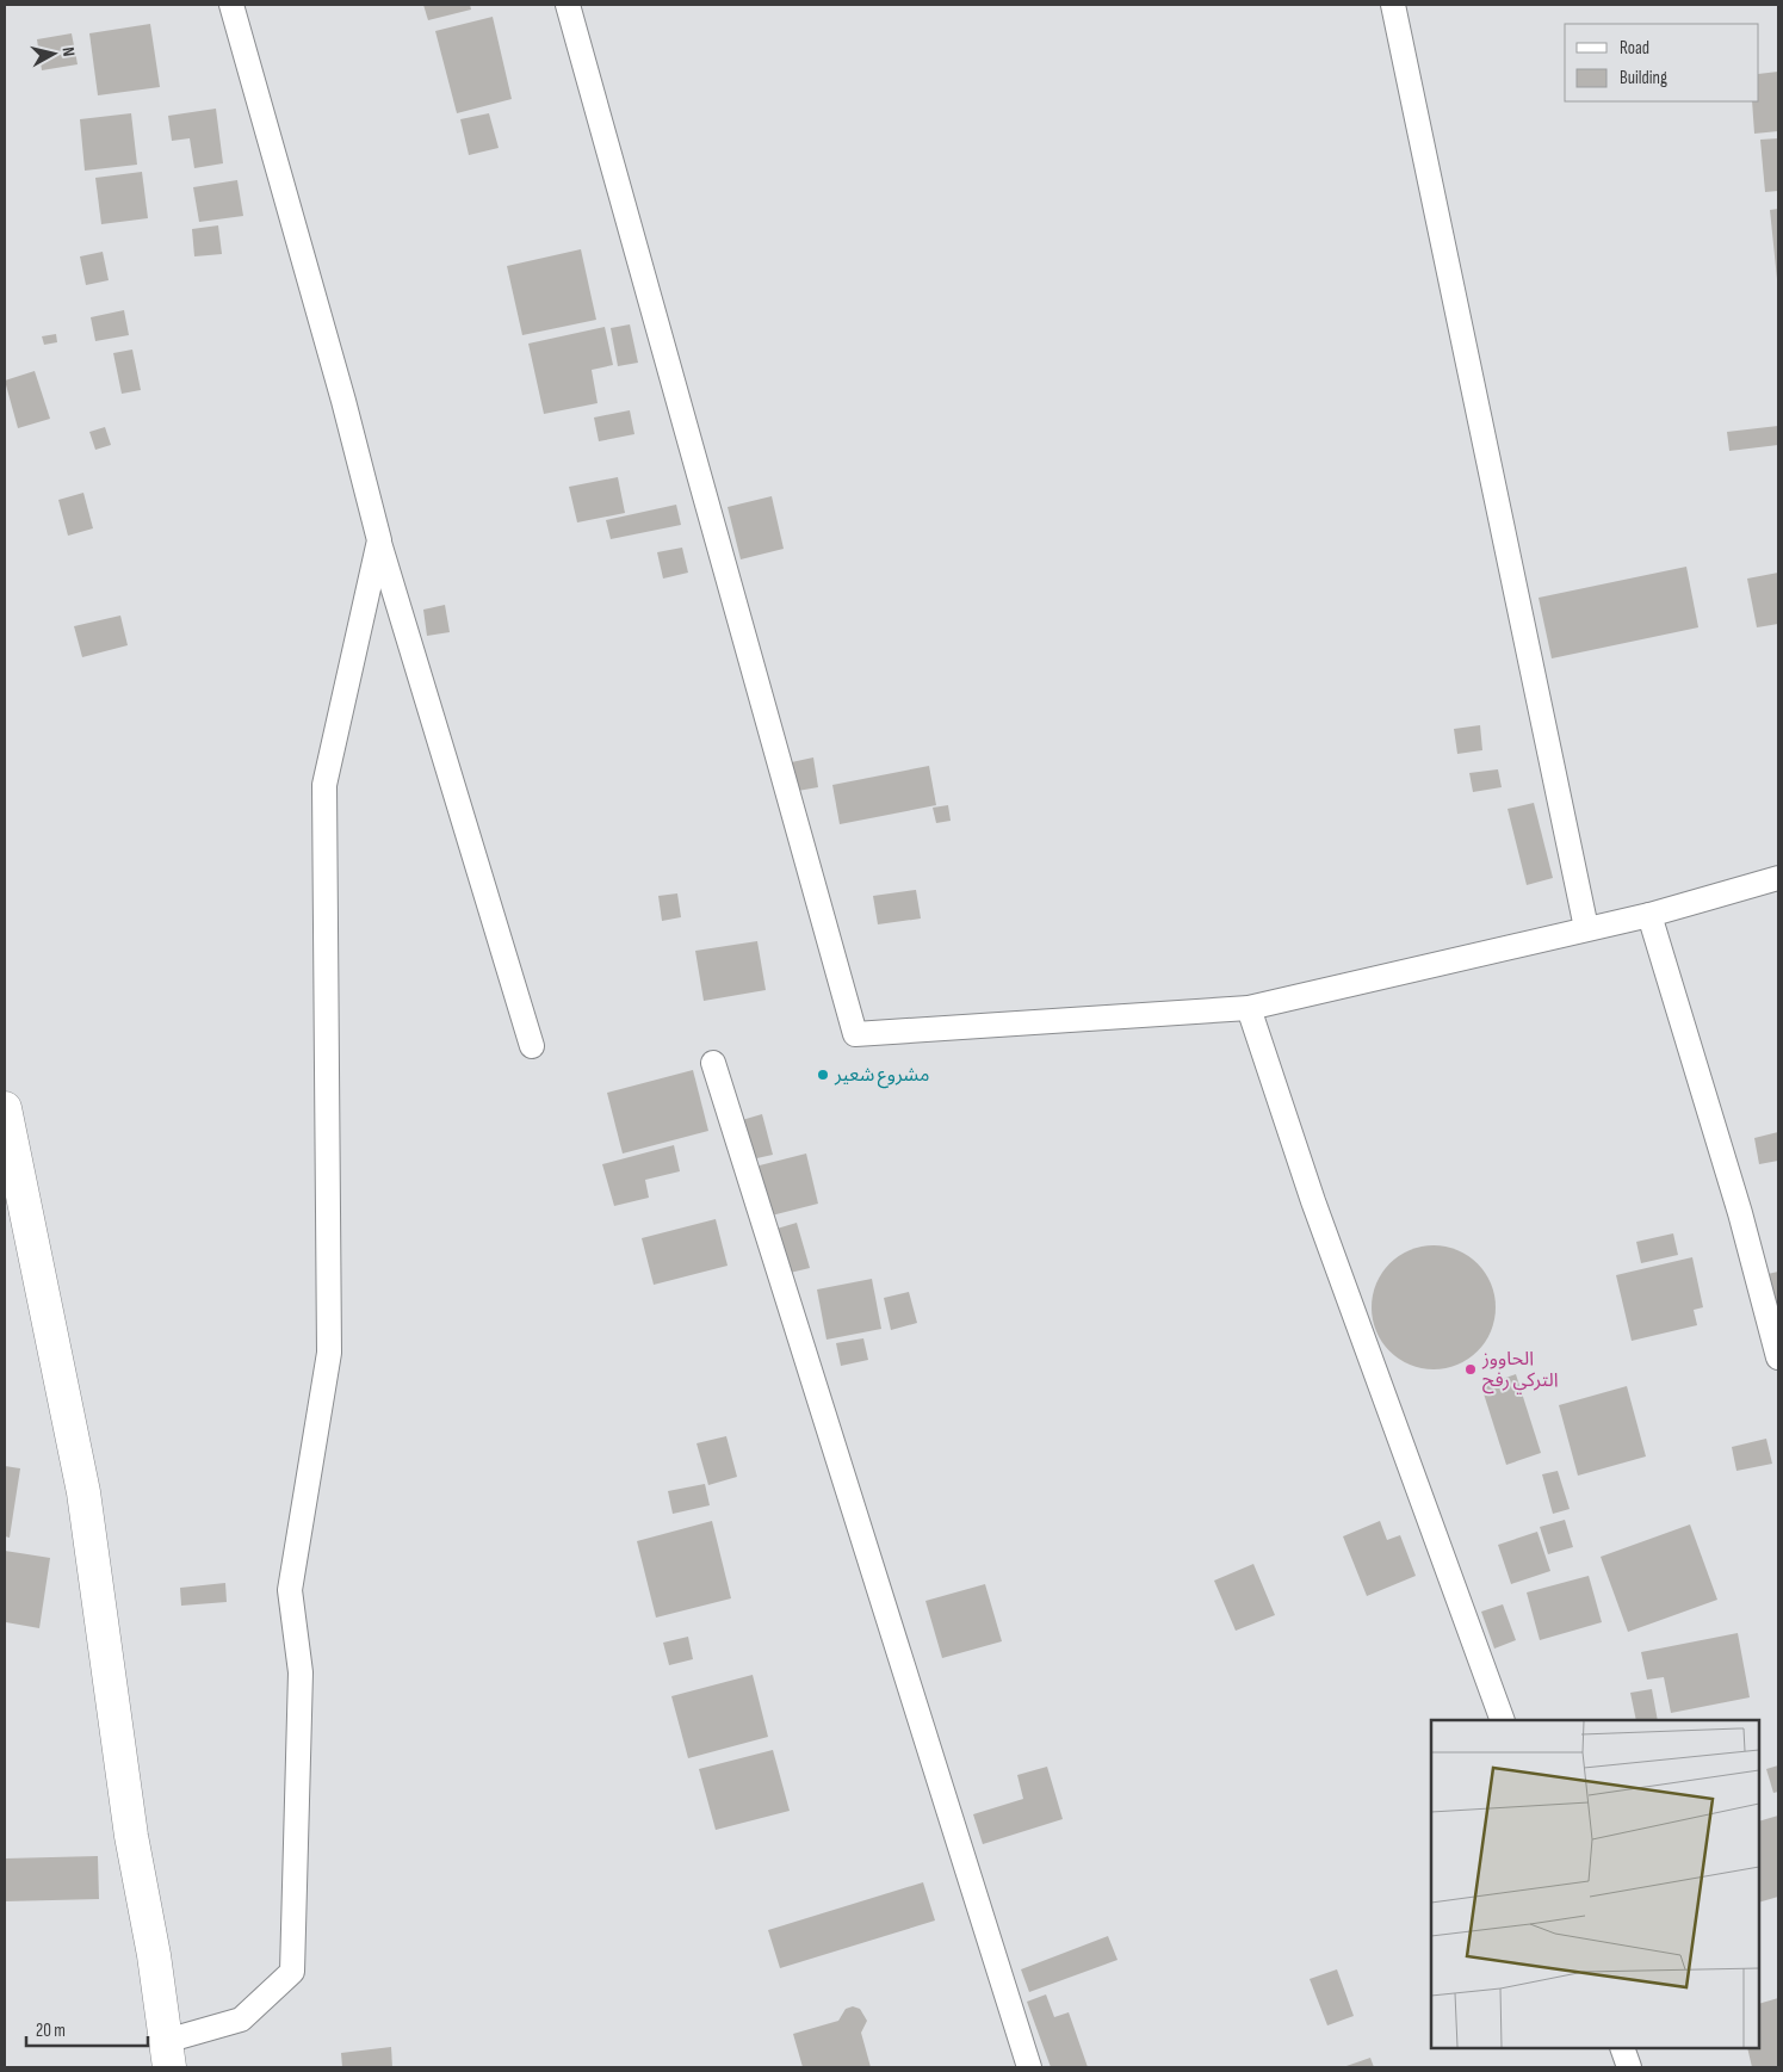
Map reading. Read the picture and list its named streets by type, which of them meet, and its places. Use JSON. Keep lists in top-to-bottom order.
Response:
{
  "places": ["مشروع شعير", "الحاووز التركي رفح"],
  "legend": ["Road", "Building"],
  "scale_bar": "20 m",
  "north": "right"
}
